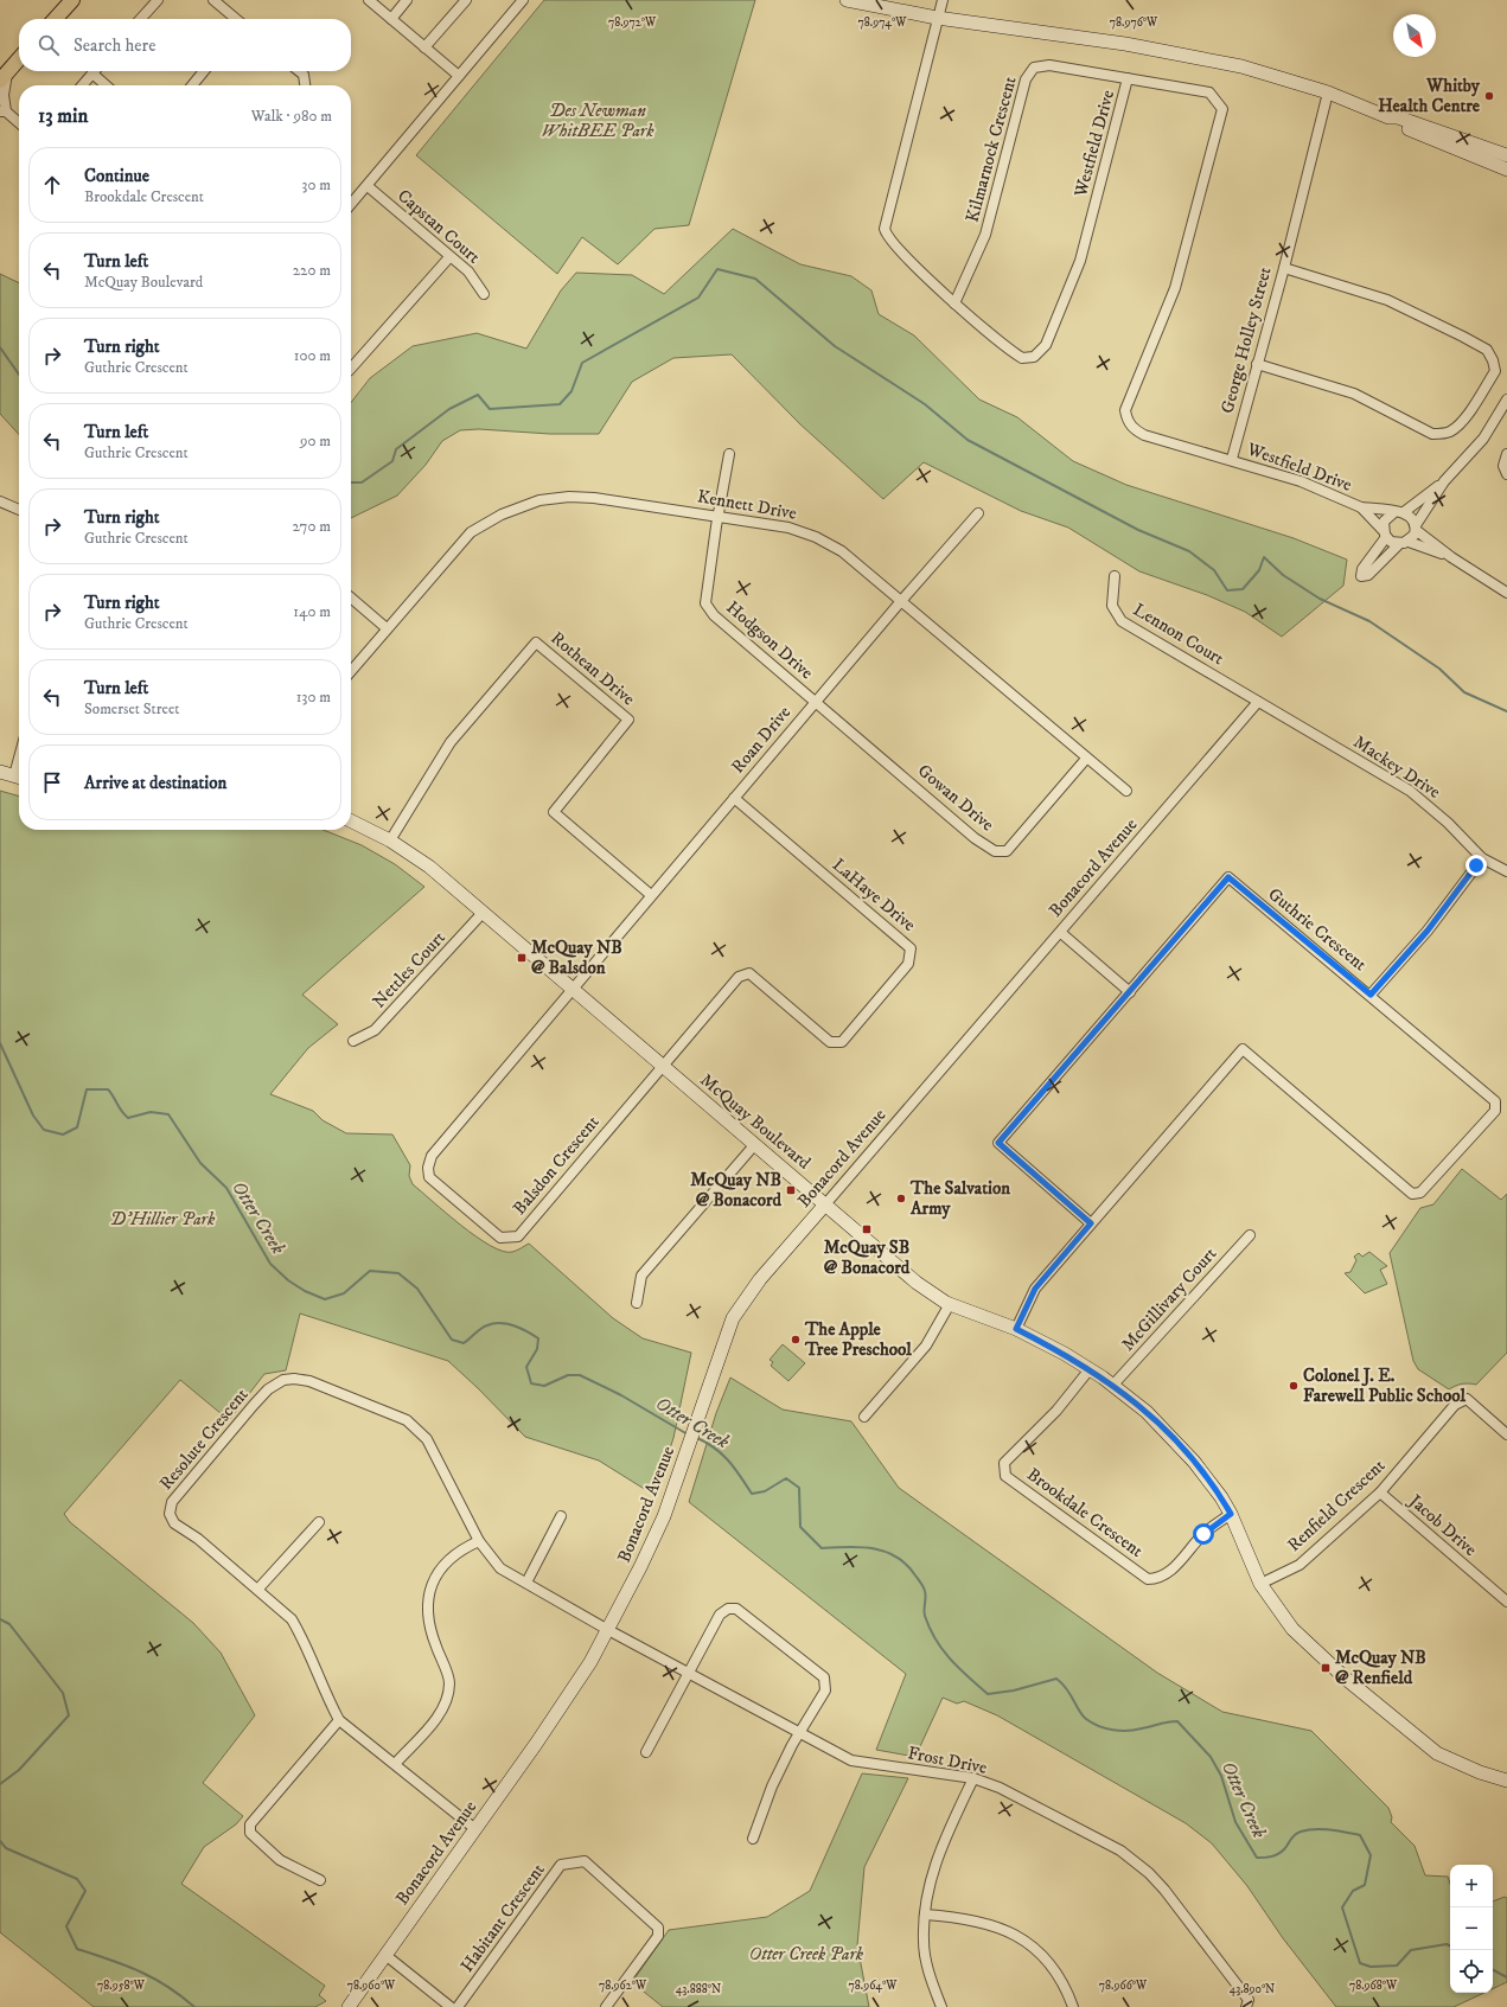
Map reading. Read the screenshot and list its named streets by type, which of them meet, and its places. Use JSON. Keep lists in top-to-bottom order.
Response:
{
  "streets": {
    "street": [
      "Westfield Drive",
      "Kilmarnock Crescent",
      "Capstan Court",
      "George Holley Street",
      "Kennett Drive",
      "Lennon Court",
      "Hodgson Drive",
      "Rothean Drive",
      "Roan Drive",
      "Mackey Drive",
      "Gowan Drive",
      "Bonacord Avenue",
      "LaHaye Drive",
      "Guthrie Crescent",
      "Nettles Court",
      "McQuay Boulevard",
      "Balsdon Crescent",
      "McGillivary Court",
      "Resolute Crescent",
      "Renfield Crescent",
      "Brookdale Crescent",
      "Jacob Drive",
      "Frost Drive",
      "Habitant Crescent"
    ]
  },
  "crossings": [
    ["Westfield Drive", "Kilmarnock Crescent"],
    ["Westfield Drive", "George Holley Street"],
    ["Kennett Drive", "Hodgson Drive"],
    ["Kennett Drive", "Roan Drive"],
    ["Kennett Drive", "Gowan Drive"],
    ["Lennon Court", "Mackey Drive"],
    ["Lennon Court", "Bonacord Avenue"],
    ["Hodgson Drive", "Roan Drive"],
    ["Hodgson Drive", "Gowan Drive"],
    ["Rothean Drive", "Roan Drive"],
    ["Rothean Drive", "McQuay Boulevard"],
    ["Roan Drive", "Gowan Drive"],
    ["Roan Drive", "LaHaye Drive"],
    ["Roan Drive", "McQuay Boulevard"],
    ["Roan Drive", "Balsdon Crescent"],
    ["Mackey Drive", "Bonacord Avenue"],
    ["Bonacord Avenue", "McQuay Boulevard"],
    ["Bonacord Avenue", "Resolute Crescent"],
    ["Bonacord Avenue", "Frost Drive"],
    ["LaHaye Drive", "McQuay Boulevard"],
    ["LaHaye Drive", "Balsdon Crescent"],
    ["Guthrie Crescent", "McQuay Boulevard"],
    ["Nettles Court", "McQuay Boulevard"],
    ["McQuay Boulevard", "Balsdon Crescent"],
    ["McQuay Boulevard", "McGillivary Court"],
    ["McQuay Boulevard", "Renfield Crescent"],
    ["McQuay Boulevard", "Brookdale Crescent"],
    ["Resolute Crescent", "Frost Drive"],
    ["Renfield Crescent", "Jacob Drive"]
  ],
  "water": ["Otter Creek"],
  "parks": ["Des Newman WhitBEE Park", "D'Hillier Park", "Otter Creek Park"],
  "places": {
    "other": [
      "Whitby Health Centre",
      "The Salvation Army",
      "The Apple Tree Preschool",
      "Colonel J. E. Farewell Public School"
    ],
    "transit": [
      "McQuay NB @ Balsdon",
      "McQuay NB @ Bonacord",
      "McQuay SB @ Bonacord",
      "McQuay NB @ Renfield"
    ]
  },
  "north": "bottom right",
  "page": {
    "search": "Search here",
    "heading": ["13 min", "Walk · 980 m"],
    "list": [
      ["Continue", "Brookdale Crescent", "30 m"],
      ["Turn left", "McQuay Boulevard", "220 m"],
      ["Turn right", "Guthrie Crescent", "100 m"],
      ["Turn left", "Guthrie Crescent", "90 m"],
      ["Turn right", "Guthrie Crescent", "270 m"],
      ["Turn right", "Guthrie Crescent", "140 m"],
      ["Turn left", "Somerset Street", "130 m"],
      "Arrive at destination"
    ],
    "map_buttons": ["+", "−"]
  },
  "coordinates": [
    "78.972°W",
    "78.974°W",
    "78.976°W",
    "78.958°W",
    "78.960°W",
    "78.962°W",
    "78.964°W",
    "78.966°W",
    "78.968°W",
    "43.888°N",
    "43.890°N"
  ]
}
